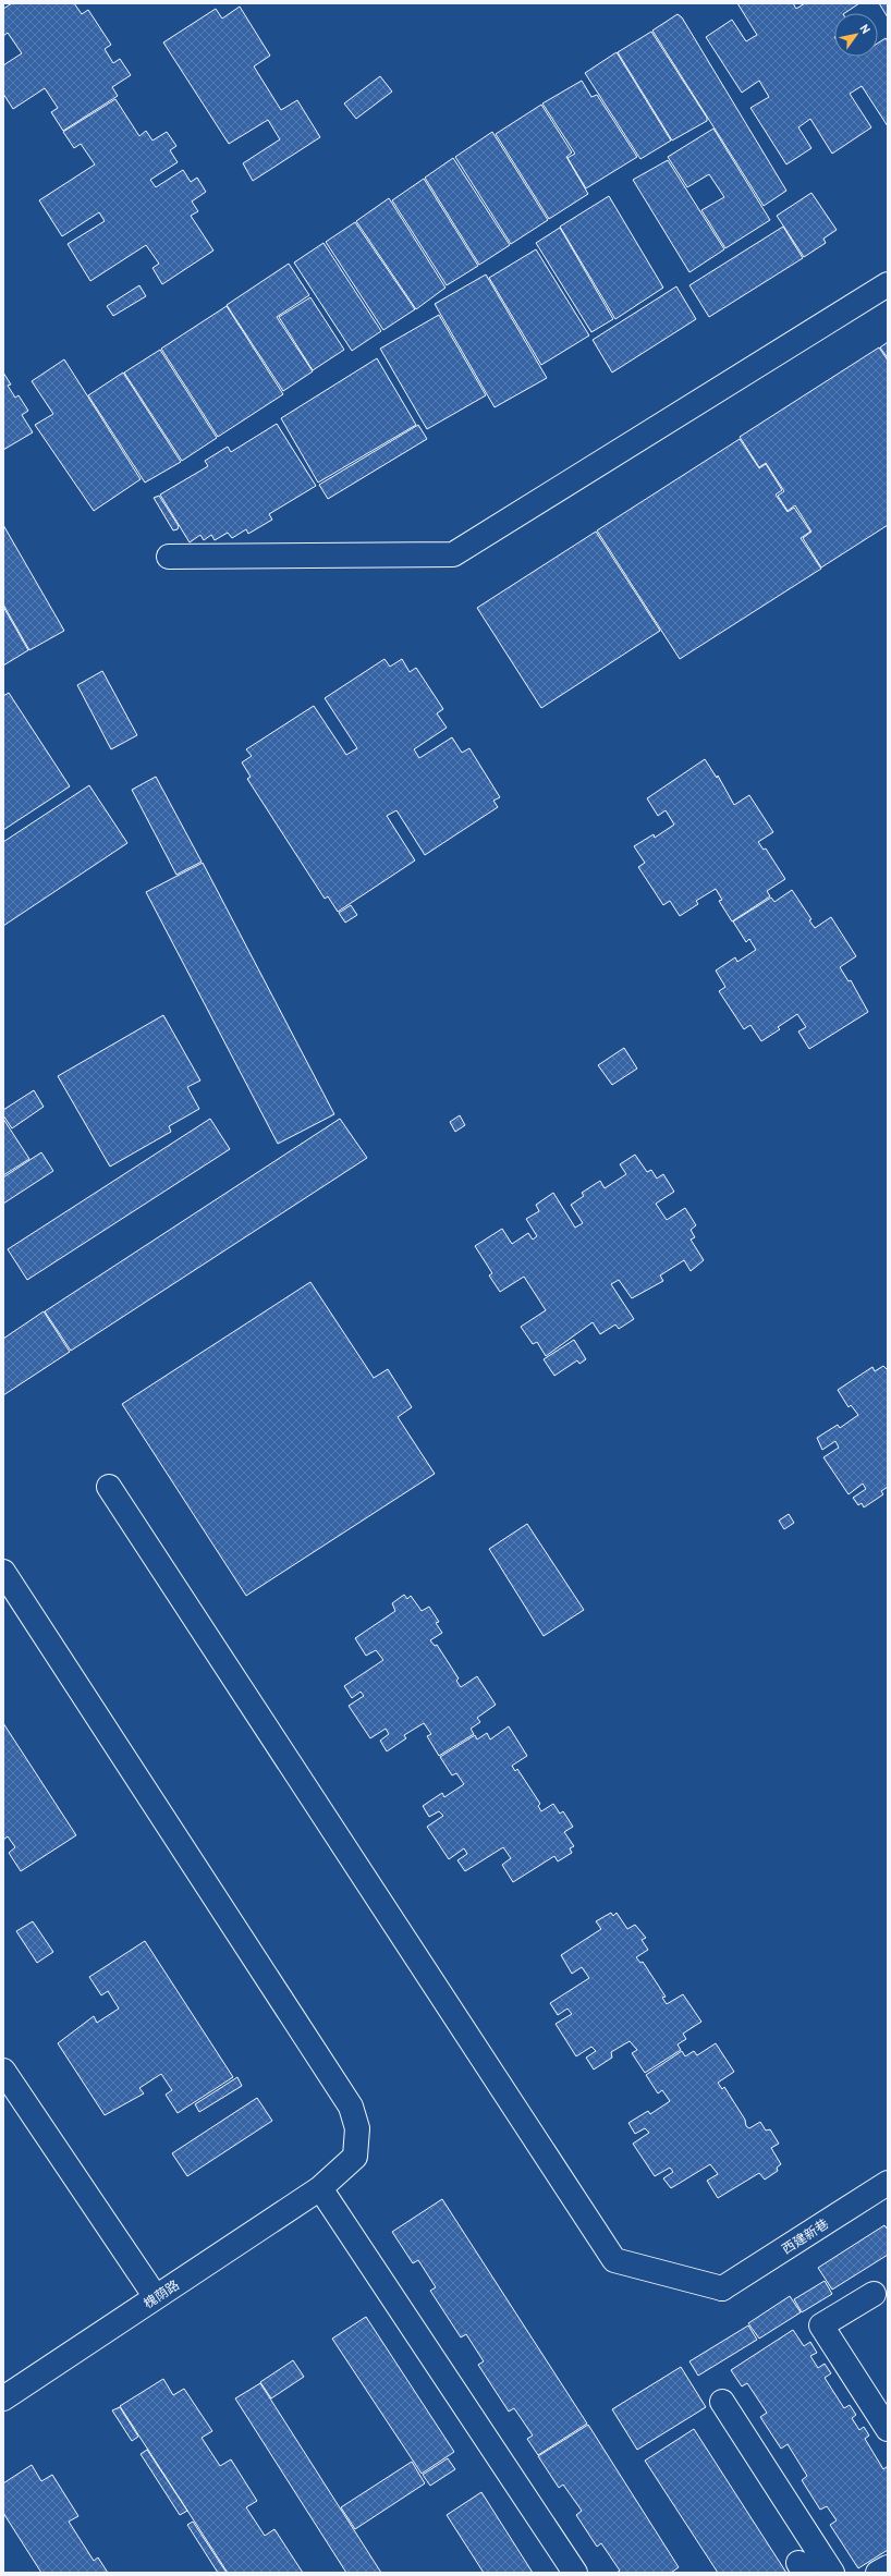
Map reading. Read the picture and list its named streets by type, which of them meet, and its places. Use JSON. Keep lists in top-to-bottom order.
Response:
{
  "streets": {
    "street": ["西建新巷", "槐荫路"]
  },
  "north": "top right"
}
